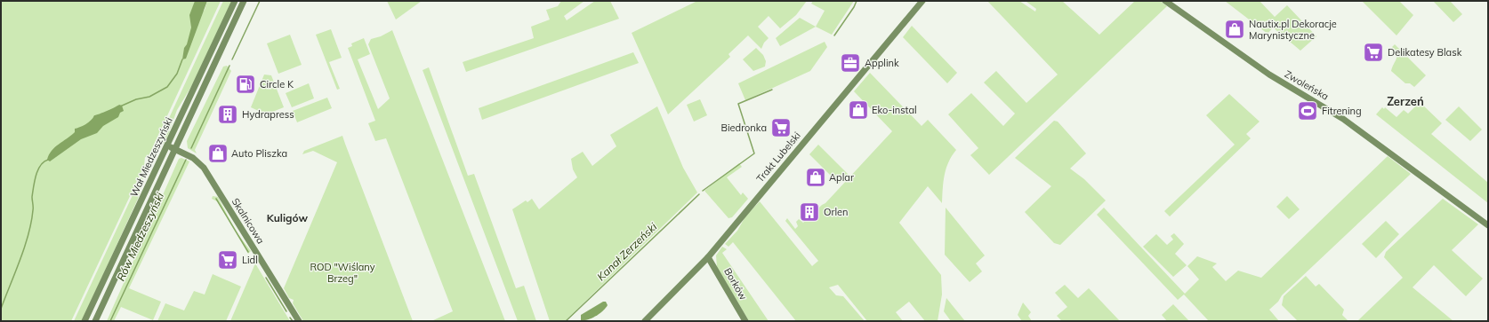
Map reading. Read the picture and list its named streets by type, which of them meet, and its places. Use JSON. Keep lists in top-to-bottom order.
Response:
{
  "streets": {
    "street": [
      "Zwoleńska",
      "Wał Miedzeszyński",
      "Trakt Lubelski",
      "Skalnicowa",
      "Borków"
    ]
  },
  "crossings": [
    ["Wał Miedzeszyński", "Skalnicowa"],
    ["Trakt Lubelski", "Borków"]
  ],
  "districts": ["Zerzeń", "Kuligów"],
  "water": ["Rów Miedzeszyński", "Kanał Zerzeński"],
  "parks": ["ROD \"Wiślany Brzeg\""],
  "places": {
    "shop": [
      "Nautix.pl Dekoracje Marynistyczne",
      "Eko-instal",
      "Auto Pliszka",
      "Aplar"
    ],
    "supermarket": ["Delikatesy Blask", "Biedronka", "Lidl"],
    "office": ["Applink"],
    "fuel station": ["Circle K"],
    "sports": ["Fitrening"],
    "building": ["Hydrapress", "Orlen"]
  }
}
